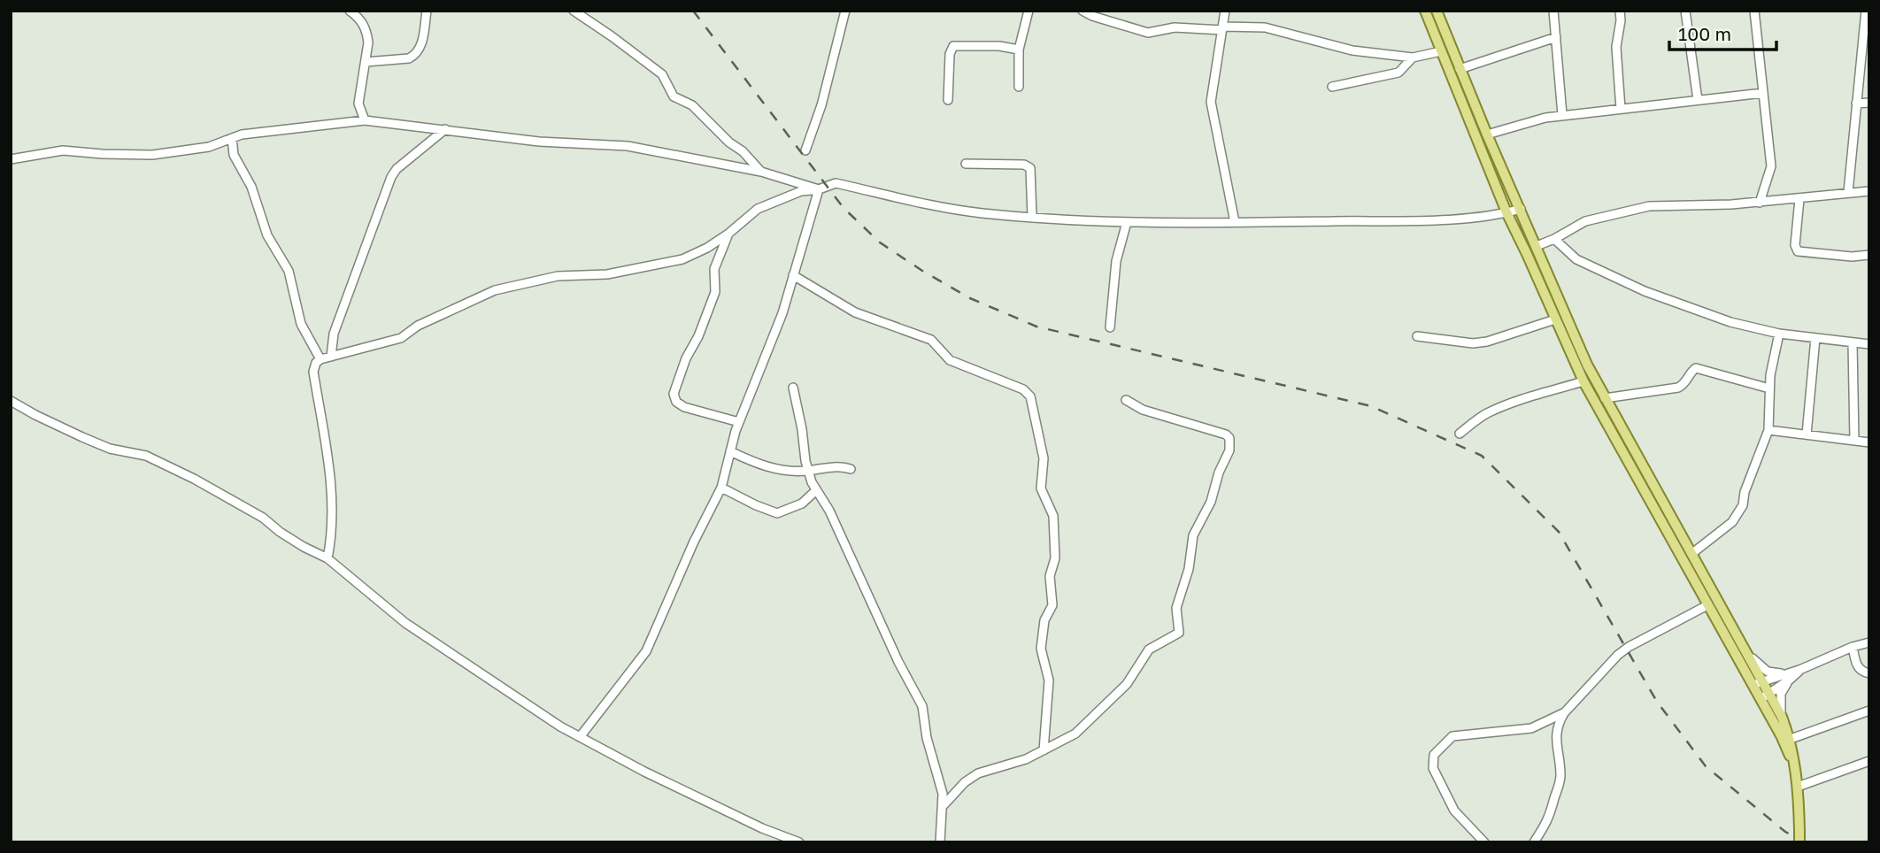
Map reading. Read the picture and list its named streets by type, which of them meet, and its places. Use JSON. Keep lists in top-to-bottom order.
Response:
{
  "scale_bar": "100 m"
}
